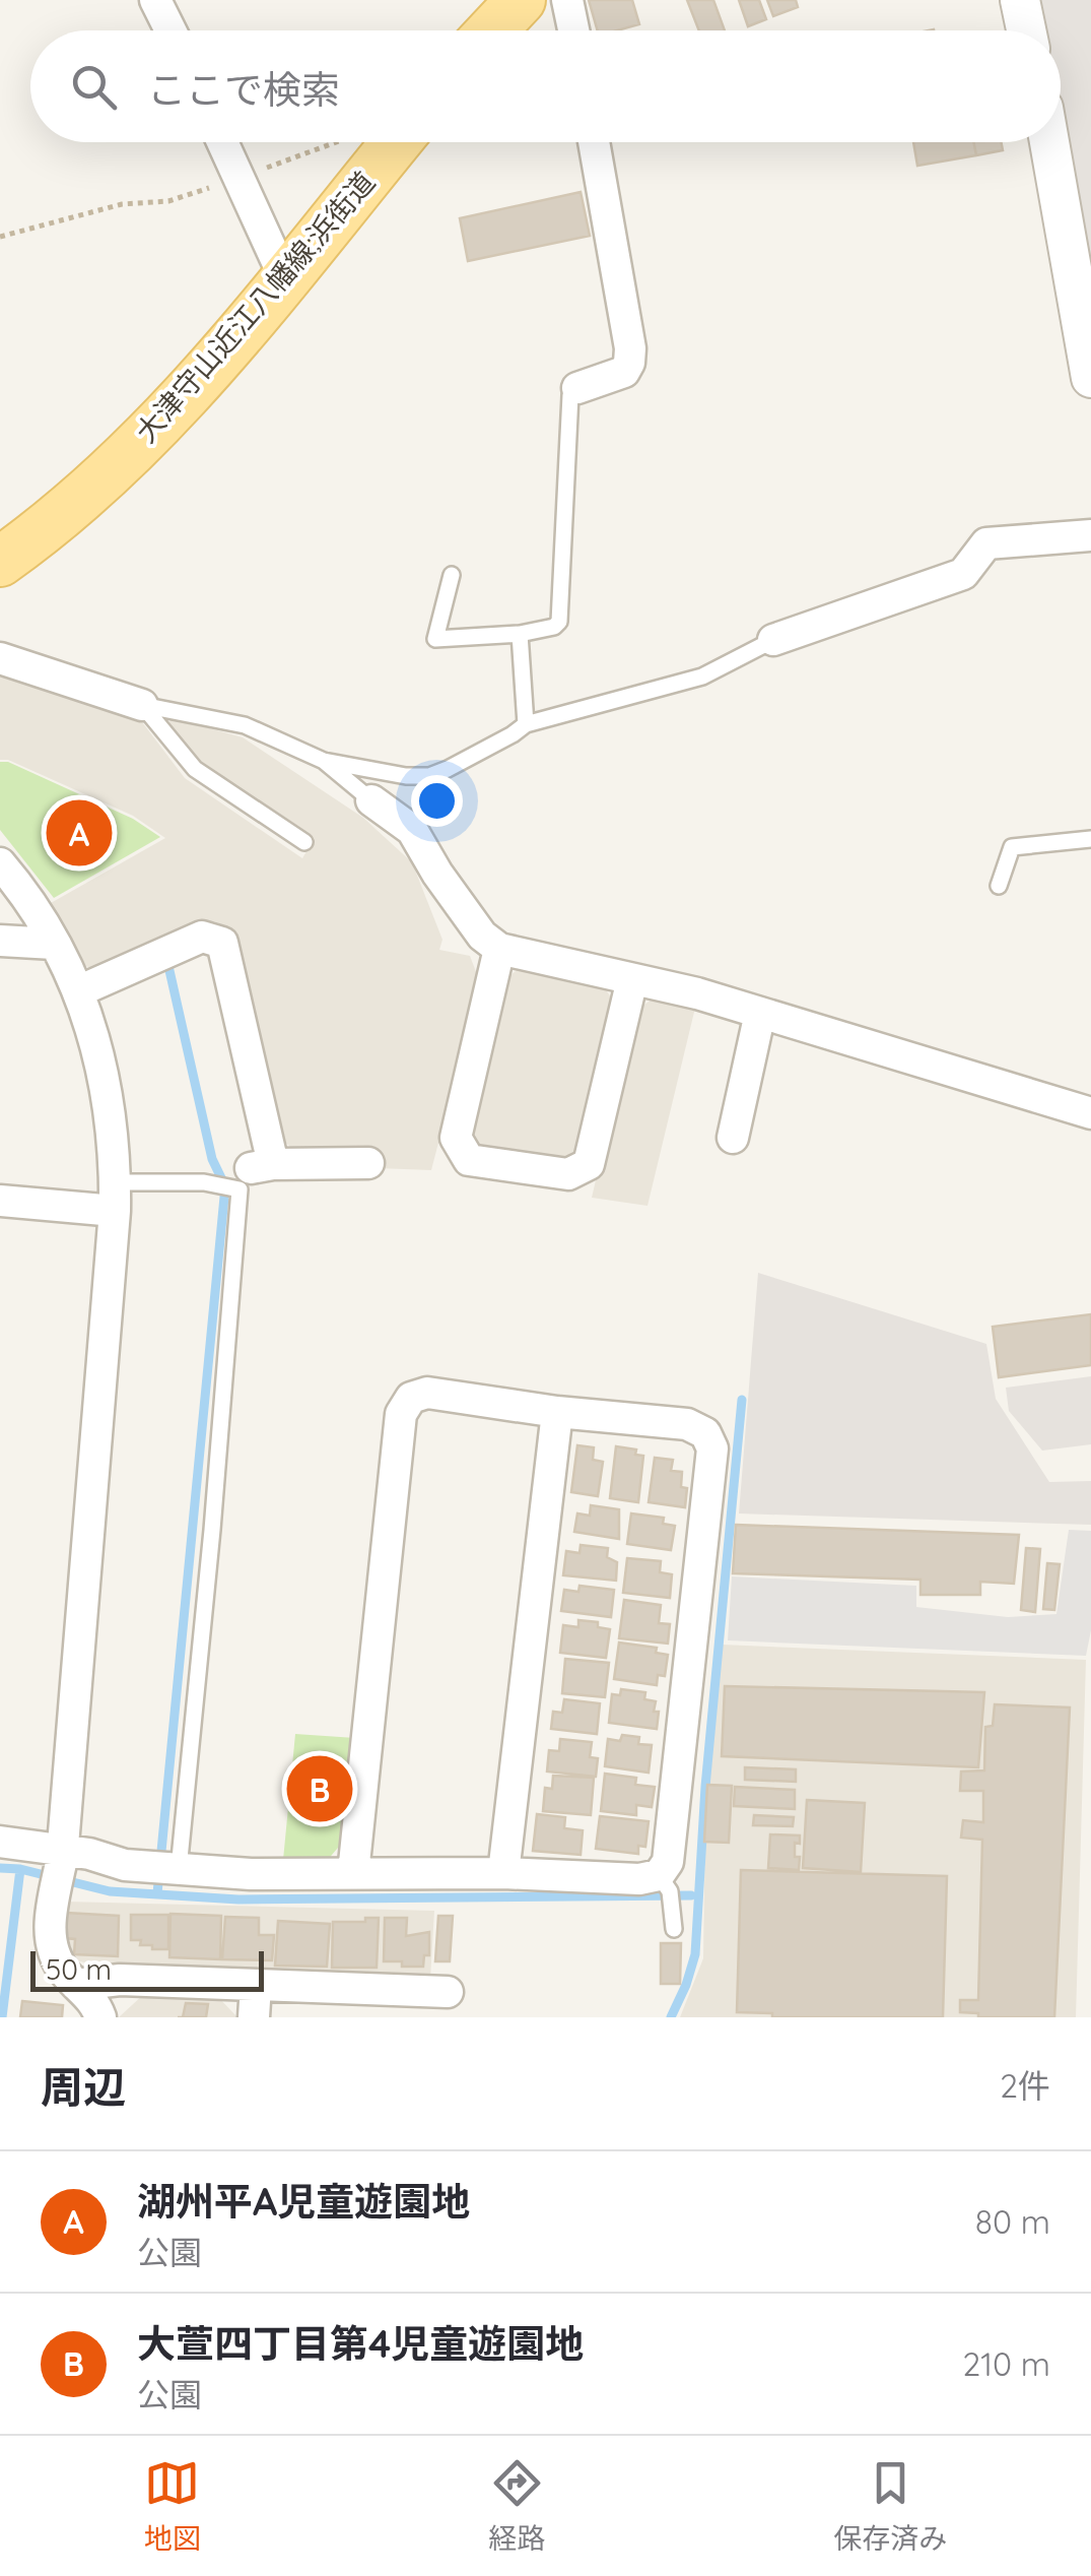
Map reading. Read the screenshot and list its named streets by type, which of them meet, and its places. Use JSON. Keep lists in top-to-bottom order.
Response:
{
  "streets": {
    "main road": ["大津守山近江八幡線;浜街道"]
  },
  "scale_bar": "50 m",
  "page": {
    "search": "ここで検索",
    "pins": ["A", "B"],
    "scale": "50 m",
    "heading": ["周辺", "2件"],
    "list": [
      {
        "mark": "A",
        "name": "湖州平A児童遊園地",
        "note": "公園",
        "value": "80 m"
      },
      {
        "mark": "B",
        "name": "大萱四丁目第4児童遊園地",
        "note": "公園",
        "value": "210 m"
      }
    ],
    "nav": ["地図", "経路", "保存済み"]
  }
}
